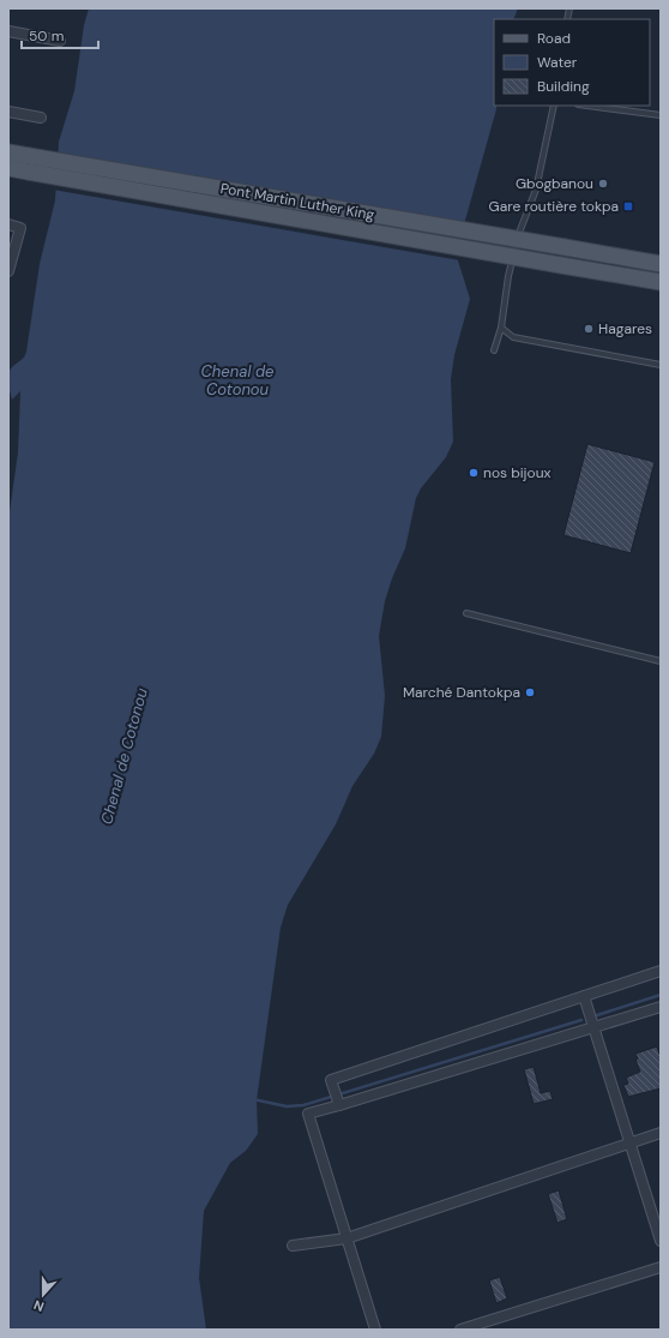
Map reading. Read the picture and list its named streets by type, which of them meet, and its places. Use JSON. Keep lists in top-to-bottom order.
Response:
{
  "streets": {
    "main road": ["Pont Martin Luther King"]
  },
  "water": ["Chenal de Cotonou"],
  "places": {
    "other": [
      "Gbogbanou",
      "Hagares",
      "nos bijoux",
      "Marché Dantokpa"
    ],
    "transit": ["Gare routière tokpa"]
  },
  "legend": ["Road", "Water", "Building"],
  "scale_bar": "50 m",
  "north": "bottom"
}
